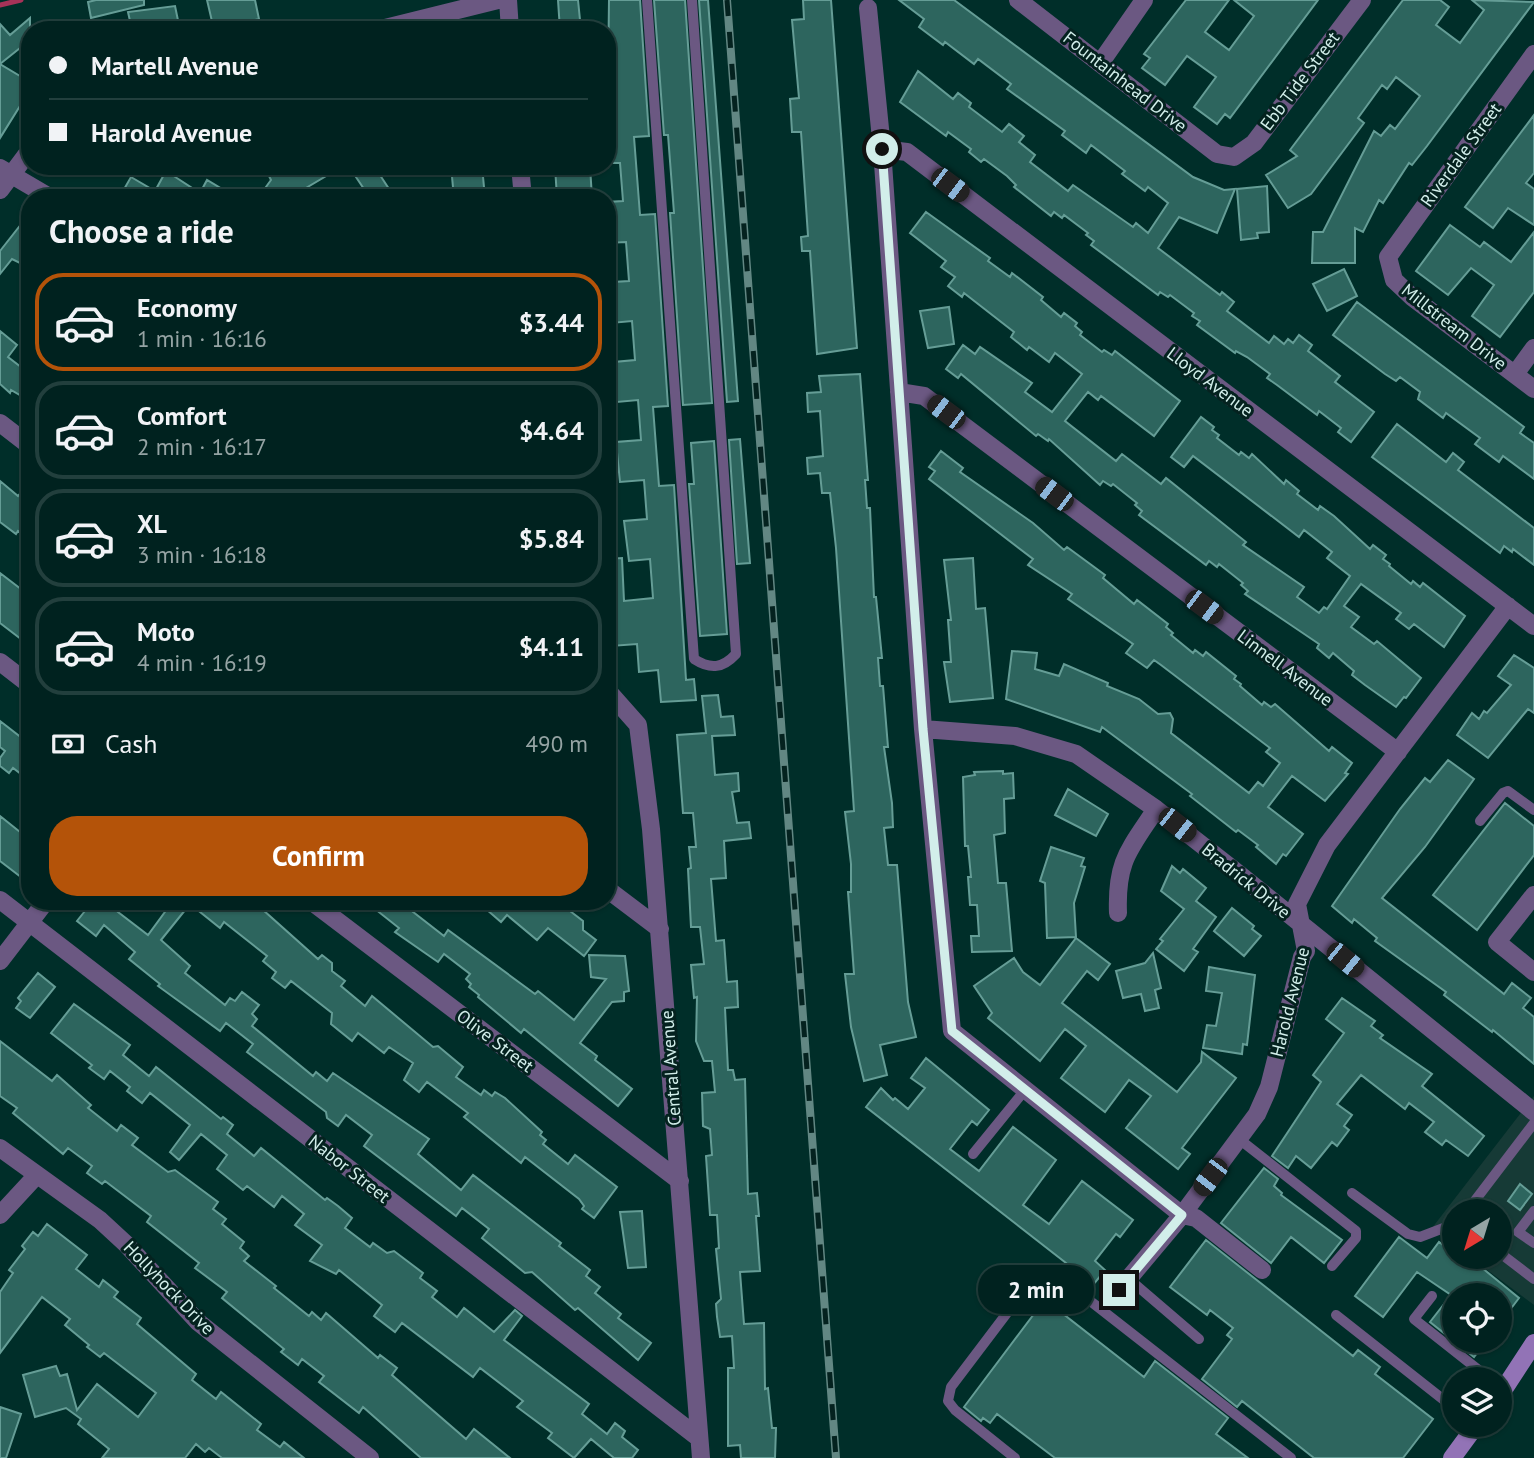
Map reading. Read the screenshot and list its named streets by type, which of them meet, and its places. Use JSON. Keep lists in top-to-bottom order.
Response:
{
  "streets": {
    "street": [
      "Ebb Tide Street",
      "Fountainhead Drive",
      "Riverdale Street",
      "Millstream Drive",
      "Lloyd Avenue",
      "Linnell Avenue",
      "Bradrick Drive",
      "Harold Avenue",
      "Olive Street",
      "Central Avenue",
      "Nabor Street",
      "Hollyhock Drive"
    ]
  },
  "crossings": [
    ["Ebb Tide Street", "Fountainhead Drive"],
    ["Riverdale Street", "Millstream Drive"],
    ["Lloyd Avenue", "Harold Avenue"],
    ["Linnell Avenue", "Harold Avenue"],
    ["Bradrick Drive", "Harold Avenue"],
    ["Olive Street", "Central Avenue"],
    ["Central Avenue", "Nabor Street"]
  ],
  "north": "bottom left",
  "page": {
    "banner": ["Martell Avenue", "Harold Avenue"],
    "heading": "Choose a ride",
    "list": [
      {
        "name": "Economy",
        "note": "1 min · 16:16",
        "value": "$3.44"
      },
      {
        "name": "Comfort",
        "note": "2 min · 16:17",
        "value": "$4.64"
      },
      {
        "name": "XL",
        "note": "3 min · 16:18",
        "value": "$5.84"
      },
      {
        "name": "Moto",
        "note": "4 min · 16:19",
        "value": "$4.11"
      }
    ],
    "pay": ["Cash", "490 m"],
    "buttons": "Confirm",
    "bubble": "2 min"
  }
}
